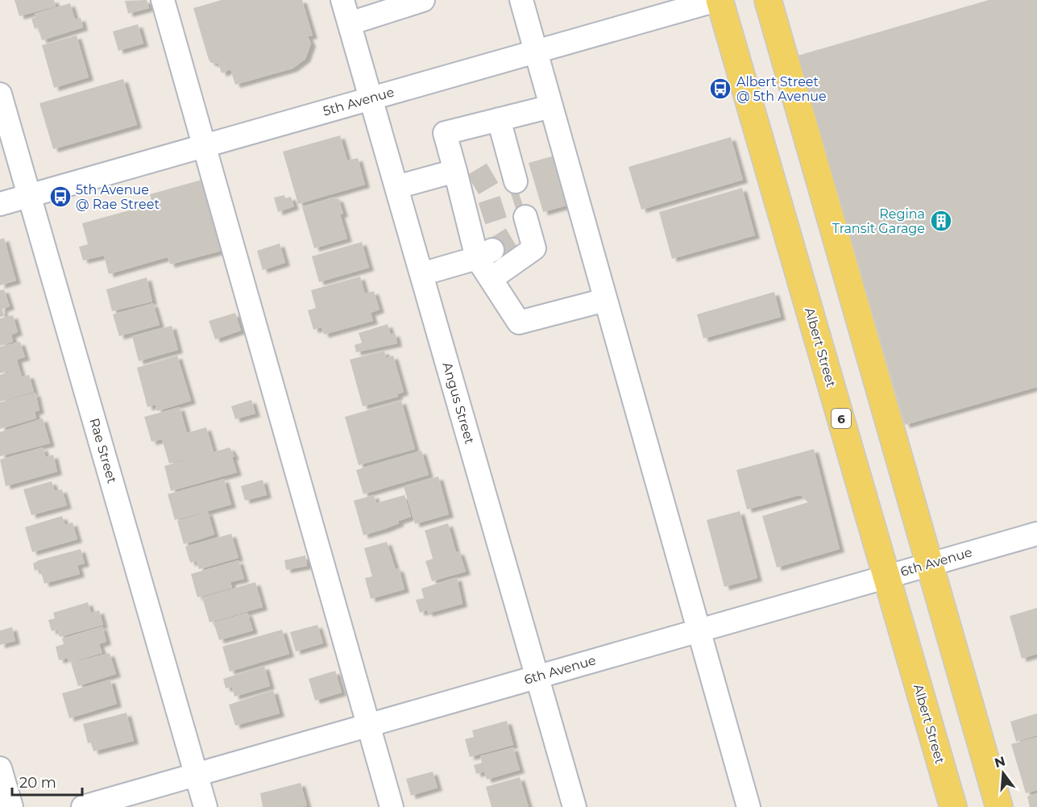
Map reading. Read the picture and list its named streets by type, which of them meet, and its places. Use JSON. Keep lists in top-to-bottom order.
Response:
{
  "streets": {
    "main road": ["Albert Street", "6"],
    "street": [
      "5th Avenue",
      "Angus Street",
      "Rae Street",
      "6th Avenue"
    ]
  },
  "crossings": [
    ["5th Avenue", "Albert Street"],
    ["5th Avenue", "Angus Street"],
    ["5th Avenue", "Rae Street"],
    ["Albert Street", "6th Avenue"],
    ["Angus Street", "6th Avenue"],
    ["Rae Street", "6th Avenue"]
  ],
  "places": {
    "bus stop": ["Albert Street @ 5th Avenue", "5th Avenue @ Rae Street"],
    "building": ["Regina Transit Garage"]
  },
  "scale_bar": "20 m",
  "north": "top"
}
